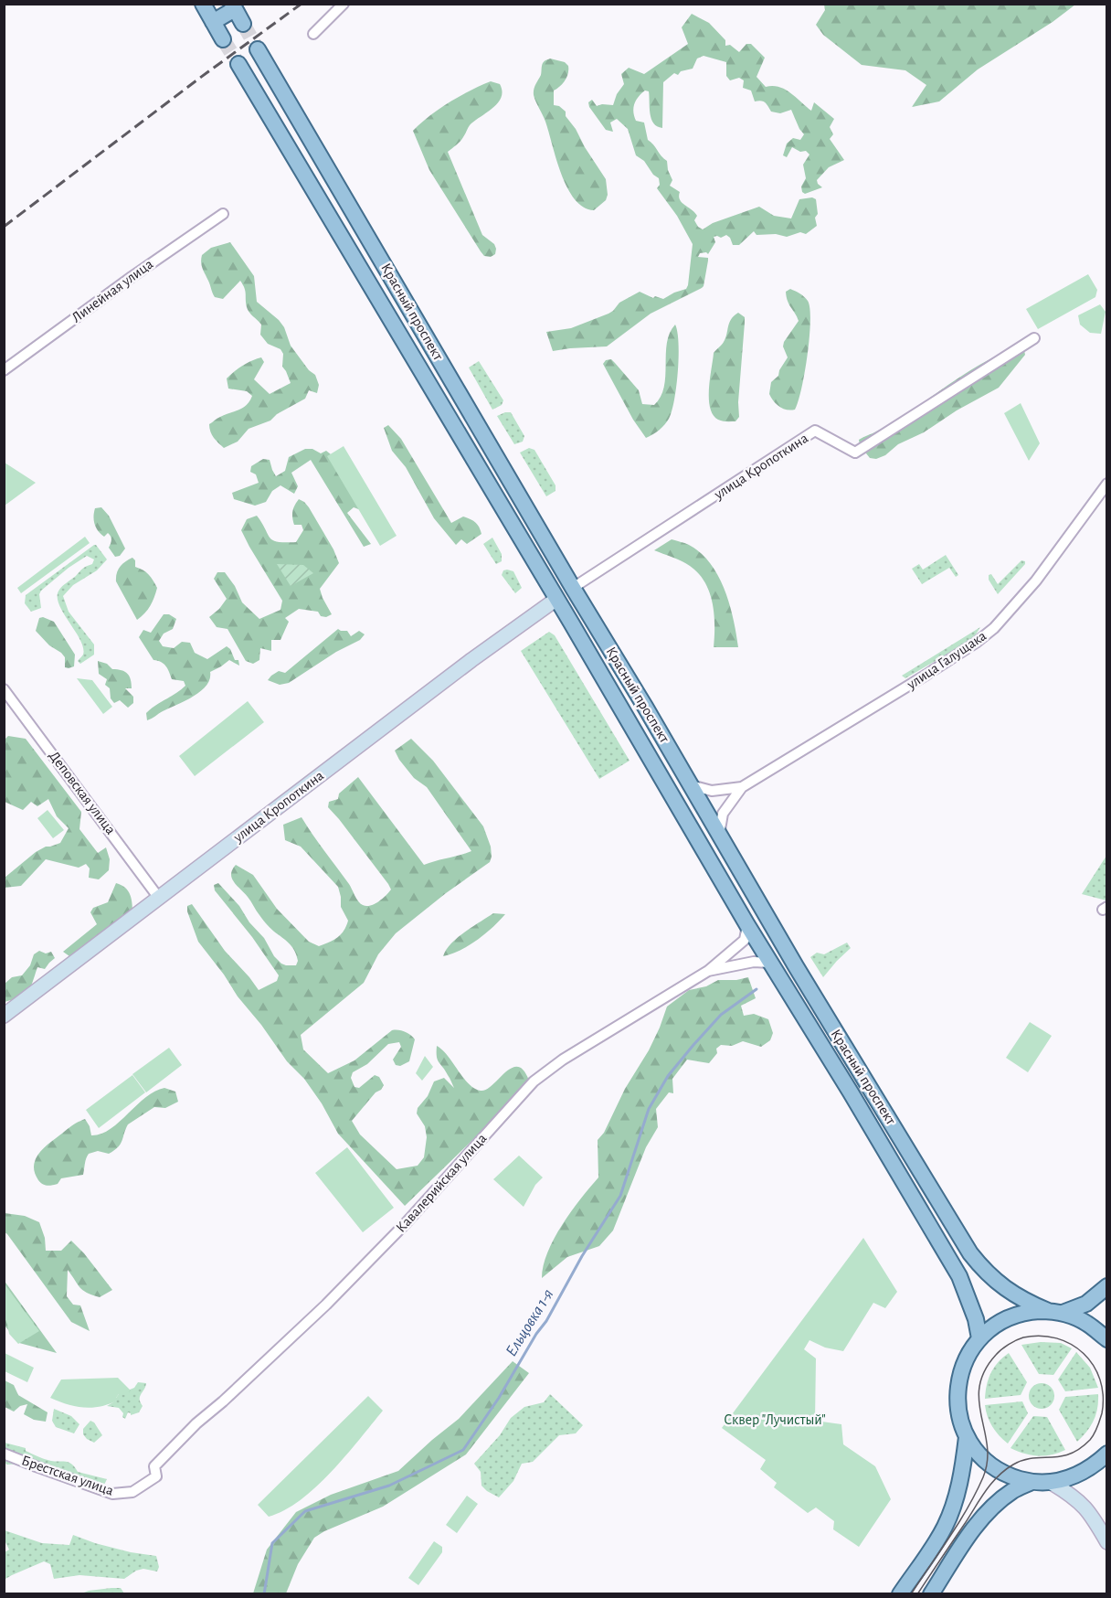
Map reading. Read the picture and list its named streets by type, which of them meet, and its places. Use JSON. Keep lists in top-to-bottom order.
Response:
{
  "streets": {
    "main road": ["Красный проспект", "улица Кропоткина"],
    "street": [
      "Линейная улица",
      "улица Галущака",
      "Деповская улица",
      "Кавалерийская улица",
      "Брестская улица"
    ]
  },
  "crossings": [
    ["Красный проспект", "улица Кропоткина"],
    ["улица Кропоткина", "Деповская улица"],
    ["Кавалерийская улица", "Брестская улица"]
  ],
  "water": ["Ельцовка 1-я"],
  "parks": ["Сквер \"Лучистый\""]
}
